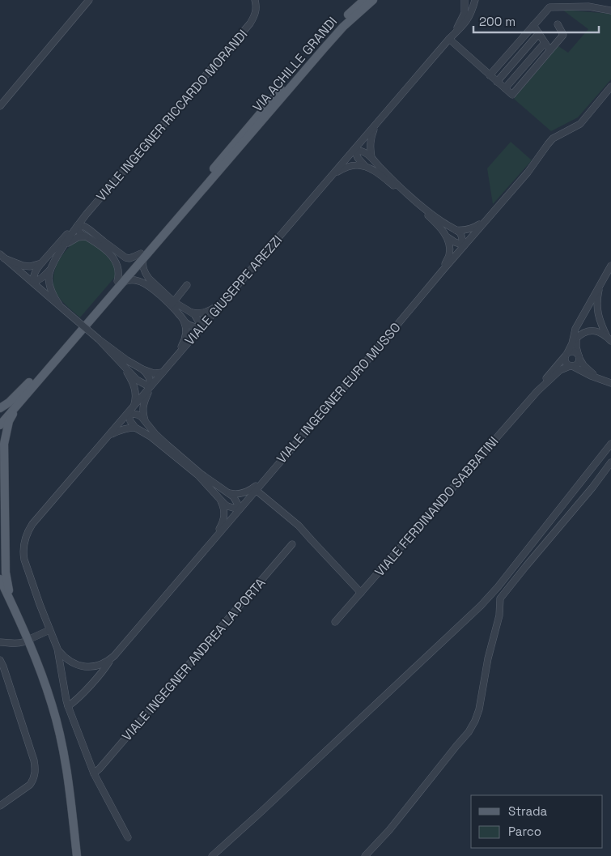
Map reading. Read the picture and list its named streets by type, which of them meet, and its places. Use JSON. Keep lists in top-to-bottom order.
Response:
{
  "streets": {
    "main road": ["VIA ACHILLE GRANDI"],
    "street": [
      "VIALE INGEGNER RICCARDO MORANDI",
      "VIALE GIUSEPPE AREZZI",
      "VIALE INGEGNER EURO MUSSO",
      "VIALE FERDINANDO SABBATINI",
      "VIALE INGEGNER ANDREA LA PORTA"
    ]
  },
  "legend": ["Strada", "Parco"],
  "scale_bar": "200 m"
}
